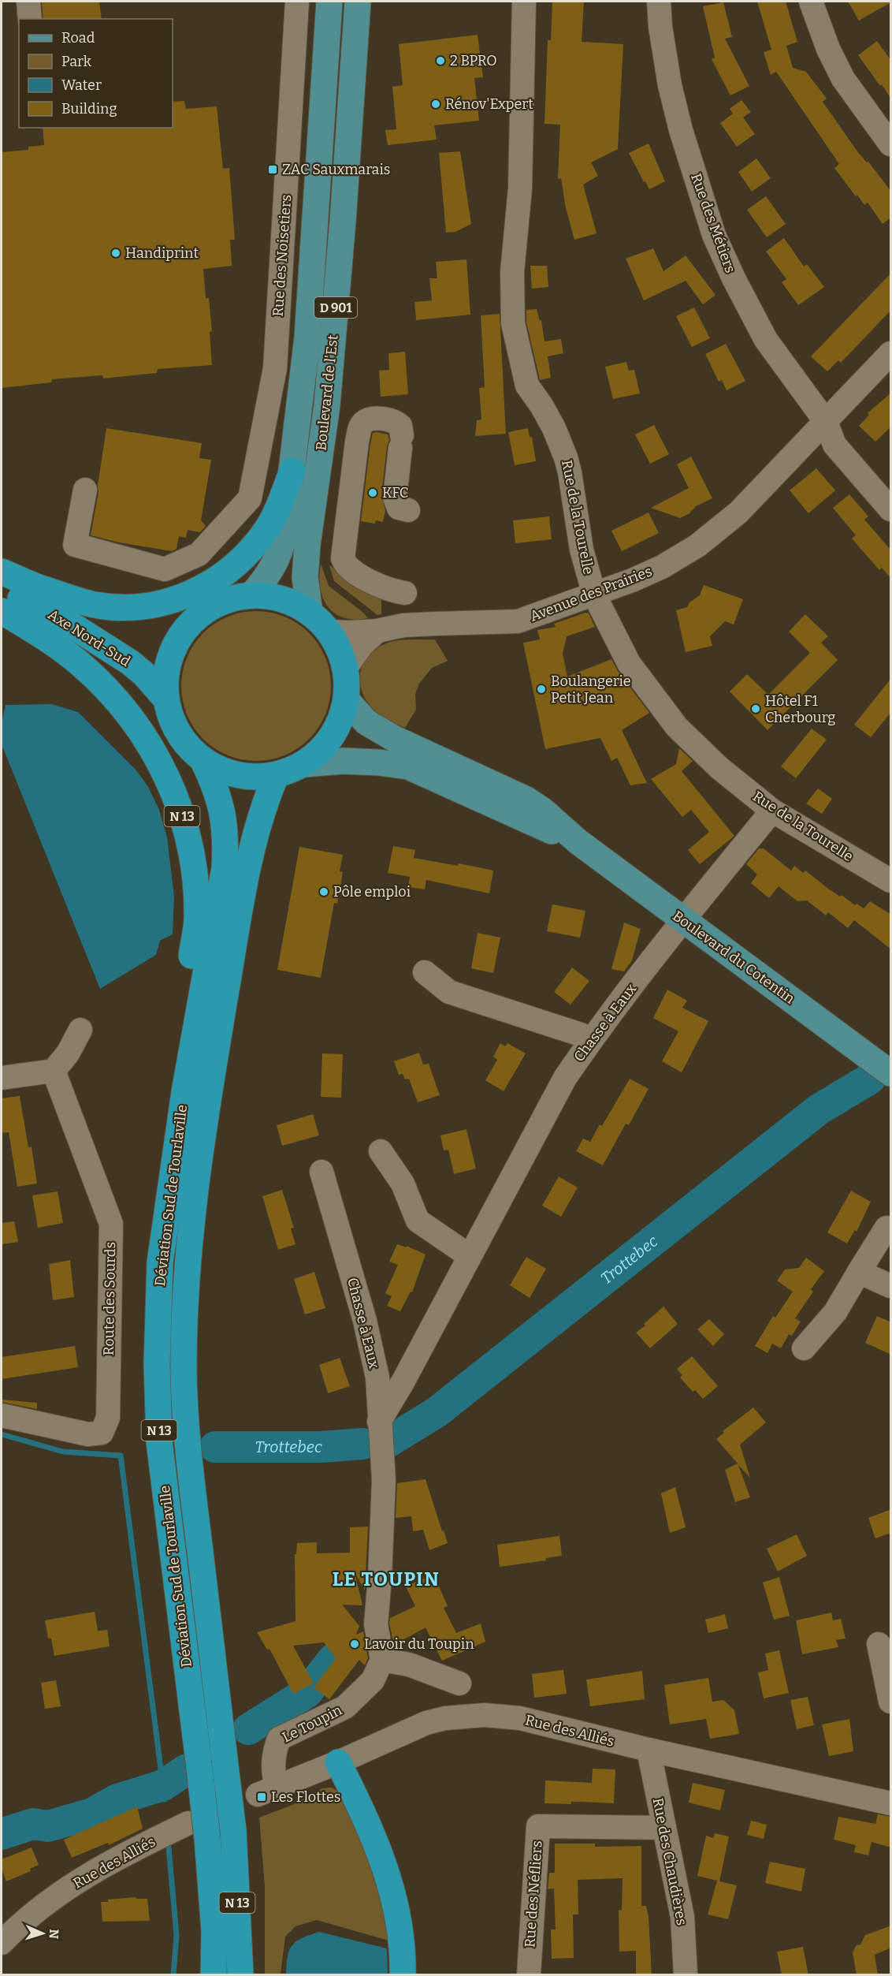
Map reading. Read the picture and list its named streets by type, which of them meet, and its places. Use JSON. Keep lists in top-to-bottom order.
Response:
{
  "streets": {
    "highway": ["Axe Nord-Sud", "N 13", "Déviation Sud de Tourlaville"],
    "main road": ["D 901", "Boulevard de l'Est", "Boulevard du Cotentin"],
    "street": [
      "Rue des Métiers",
      "Rue des Noisetiers",
      "Rue de la Tourelle",
      "Avenue des Prairies",
      "Chasse à Eaux",
      "Route des Sourds",
      "Le Toupin",
      "Rue des Alliés",
      "Rue des Chaudières",
      "Rue des Néfliers"
    ]
  },
  "crossings": [
    ["Rue des Métiers", "Avenue des Prairies"],
    ["Rue de la Tourelle", "Avenue des Prairies"],
    ["Rue de la Tourelle", "Chasse à Eaux"],
    ["N 13", "Déviation Sud de Tourlaville"],
    ["Boulevard du Cotentin", "Chasse à Eaux"],
    ["Déviation Sud de Tourlaville", "Rue des Alliés"],
    ["Le Toupin", "Rue des Alliés"],
    ["Rue des Alliés", "Rue des Chaudières"],
    ["Rue des Chaudières", "Rue des Néfliers"]
  ],
  "districts": ["LE TOUPIN"],
  "water": ["Trottebec"],
  "places": {
    "other": [
      "2 BPRO",
      "Rénov'Expert",
      "Handiprint",
      "KFC",
      "Boulangerie Petit Jean",
      "Hôtel F1 Cherbourg",
      "Pôle emploi",
      "Lavoir du Toupin"
    ],
    "transit": ["ZAC Sauxmarais", "Les Flottes"]
  },
  "legend": [
    "Road",
    "Park",
    "Water",
    "Building"
  ],
  "north": "right"
}
